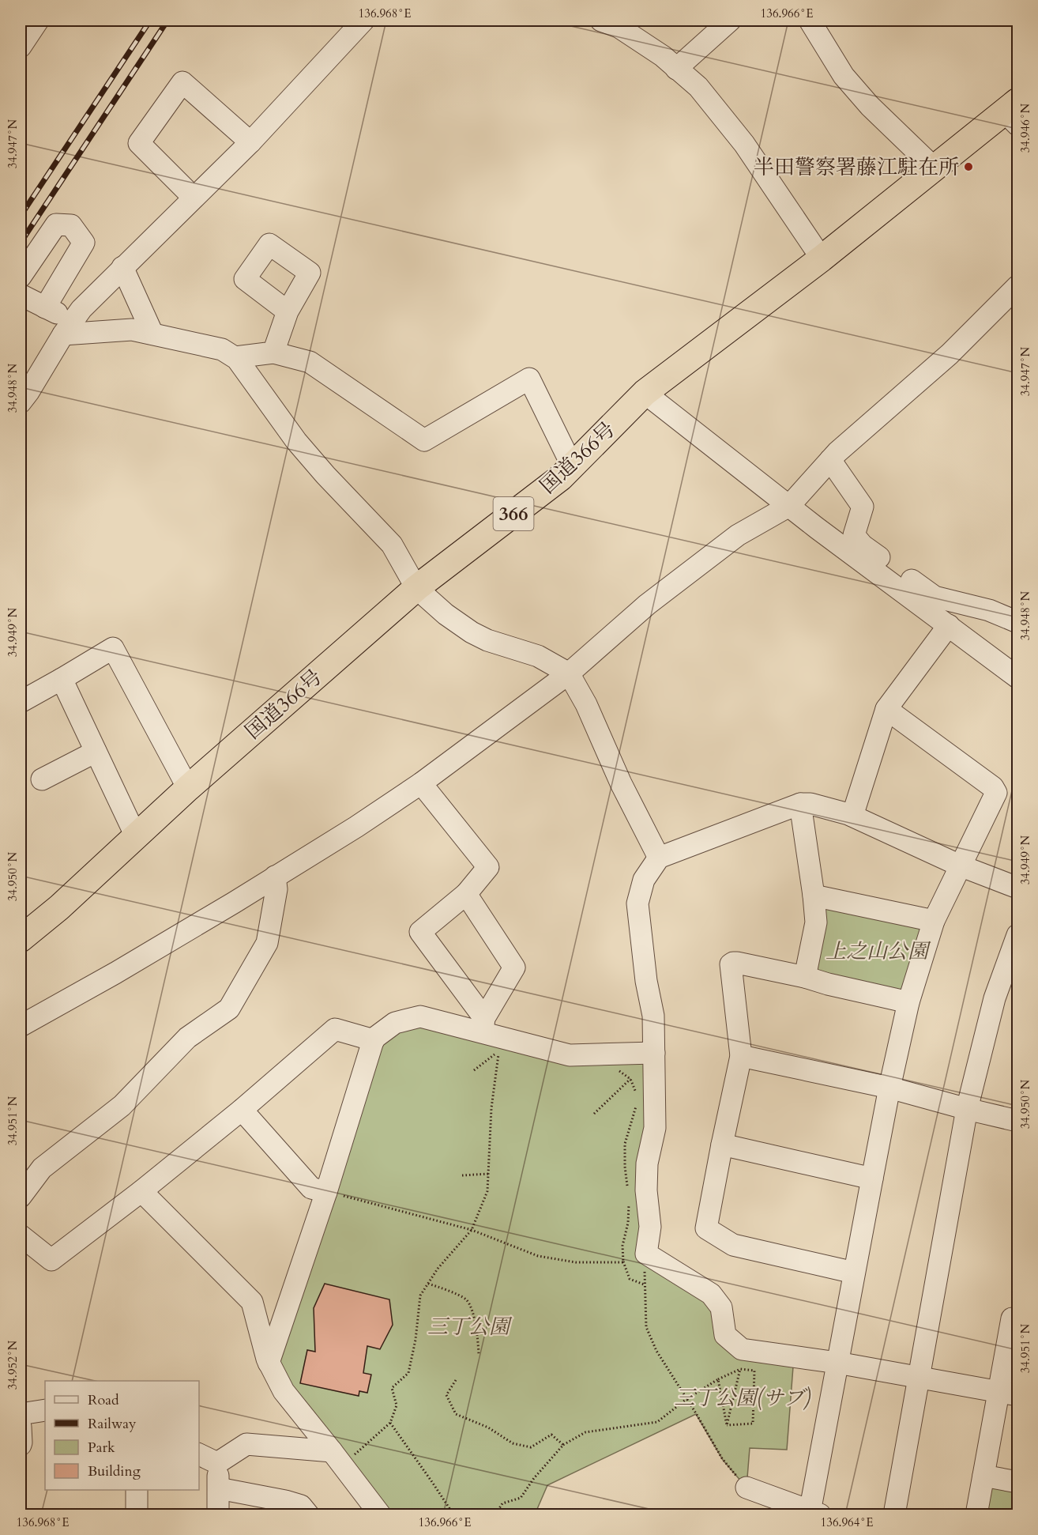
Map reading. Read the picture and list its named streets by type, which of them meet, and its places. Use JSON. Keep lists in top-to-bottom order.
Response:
{
  "streets": {
    "highway": ["国道366号", "366"]
  },
  "parks": ["上之山公園", "三丁公園", "三丁公園(サブ)"],
  "places": ["半田警察署藤江駐在所"],
  "legend": [
    "Road",
    "Railway",
    "Park",
    "Building"
  ],
  "coordinates": [
    "136.968°E",
    "136.966°E",
    "34.946°N",
    "34.947°N",
    "34.948°N",
    "34.949°N",
    "34.950°N",
    "34.951°N",
    "34.952°N",
    "136.964°E"
  ]
}
